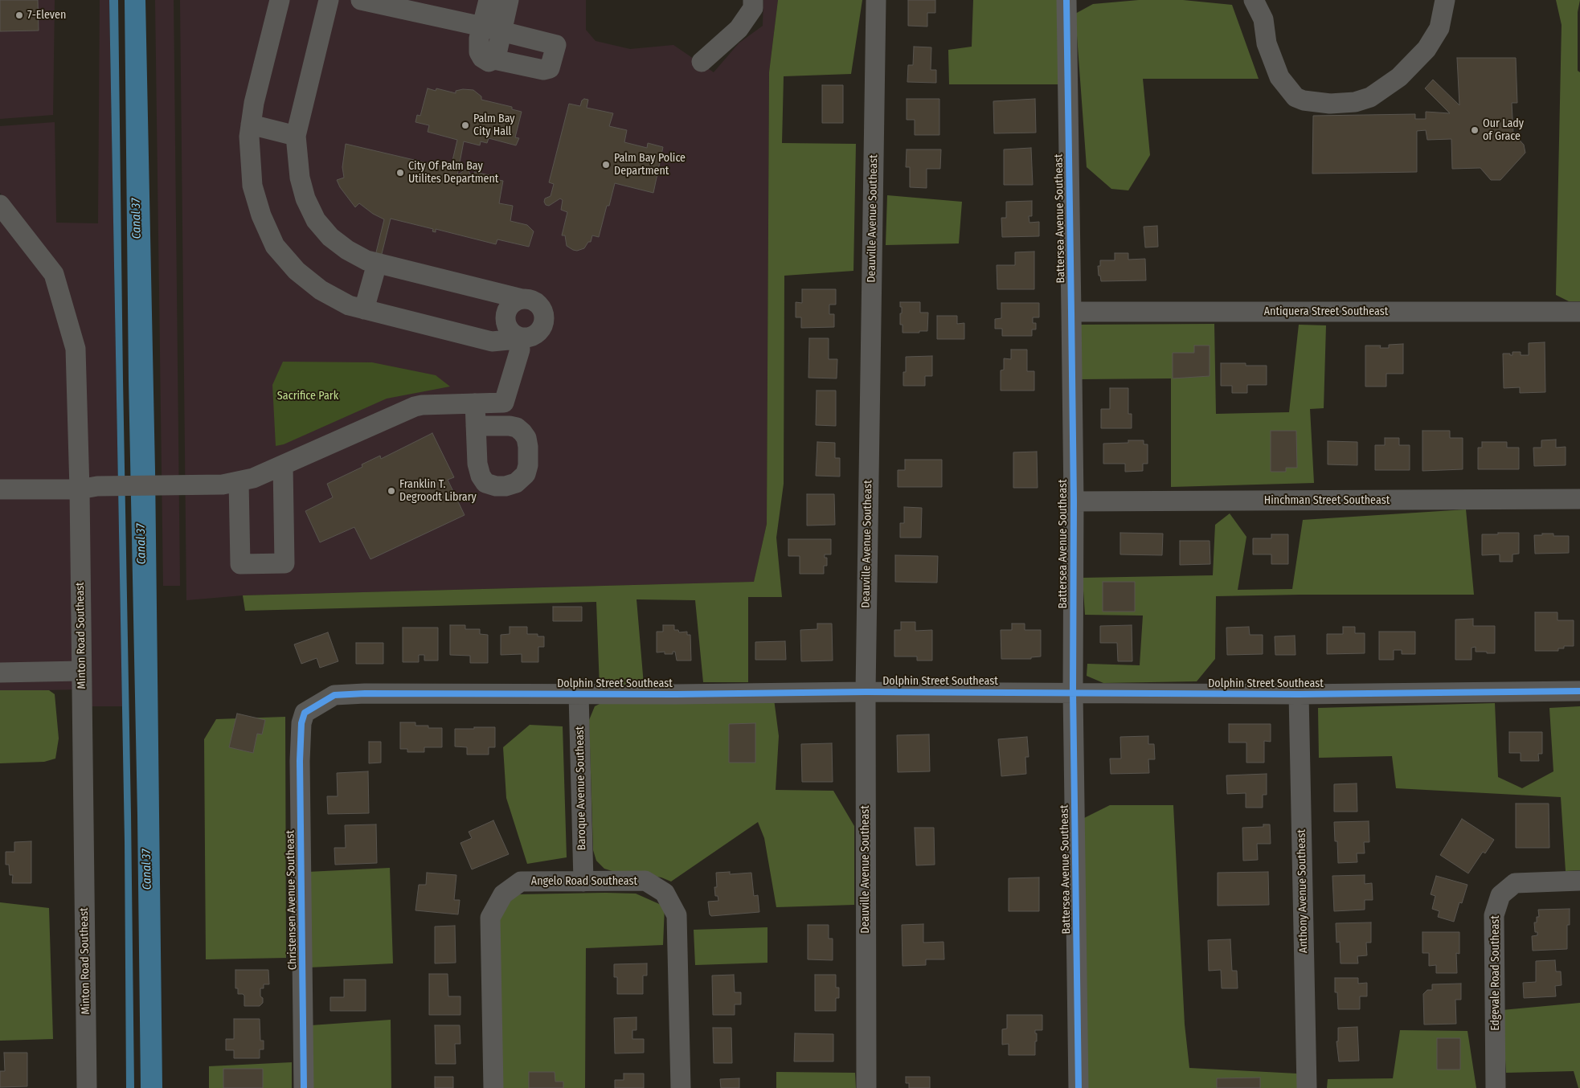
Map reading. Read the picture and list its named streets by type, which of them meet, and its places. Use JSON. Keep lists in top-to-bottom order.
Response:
{
  "streets": {
    "street": [
      "Deauville Avenue Southeast",
      "Battersea Avenue Southeast",
      "Antiquera Street Southeast",
      "Hinchman Street Southeast",
      "Minton Road Southeast",
      "Dolphin Street Southeast",
      "Baroque Avenue Southeast",
      "Angelo Road Southeast",
      "Anthony Avenue Southeast",
      "Christensen Avenue Southeast",
      "Edgevale Road Southeast"
    ]
  },
  "crossings": [
    ["Deauville Avenue Southeast", "Dolphin Street Southeast"],
    ["Battersea Avenue Southeast", "Antiquera Street Southeast"],
    ["Battersea Avenue Southeast", "Hinchman Street Southeast"],
    ["Battersea Avenue Southeast", "Dolphin Street Southeast"],
    ["Dolphin Street Southeast", "Baroque Avenue Southeast"],
    ["Dolphin Street Southeast", "Anthony Avenue Southeast"],
    ["Dolphin Street Southeast", "Christensen Avenue Southeast"],
    ["Baroque Avenue Southeast", "Angelo Road Southeast"]
  ],
  "water": ["Canal 37"],
  "parks": ["Sacrifice Park"],
  "places": [
    "7-Eleven",
    "Palm Bay City Hall",
    "Our Lady of Grace",
    "Palm Bay Police Department",
    "City Of Palm Bay Utilites Department",
    "Franklin T. Degroodt Library"
  ]
}
